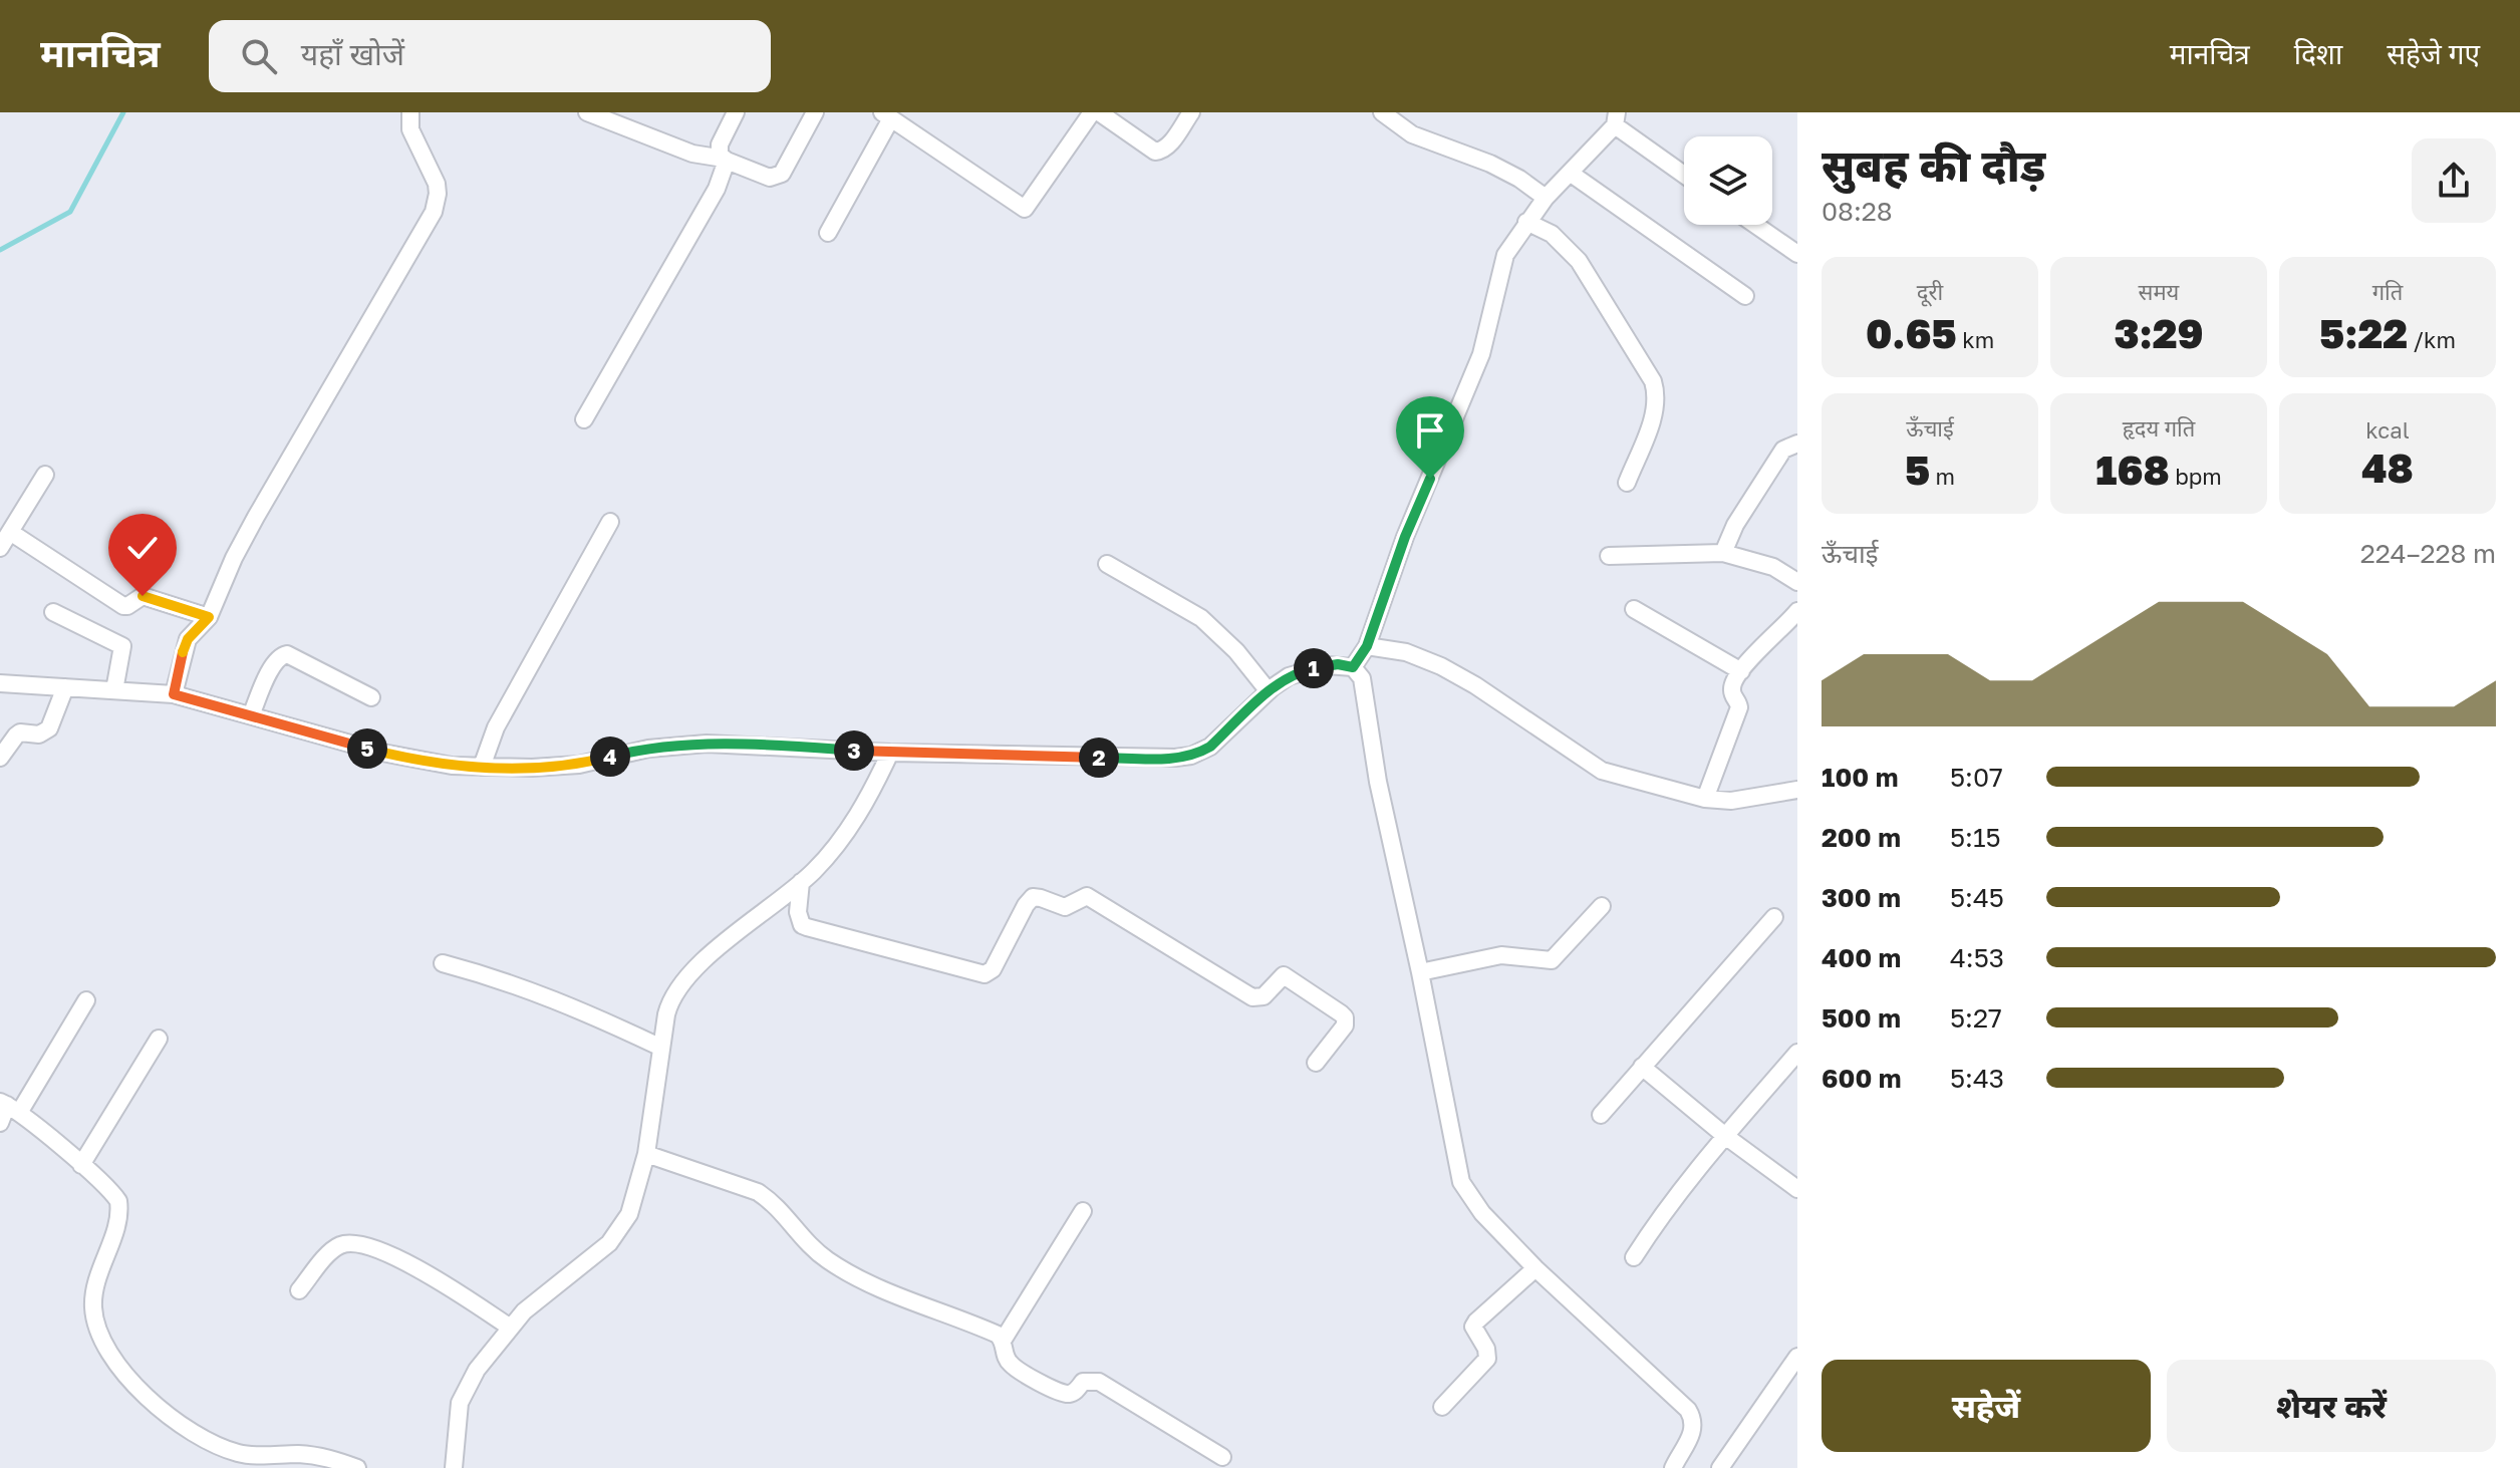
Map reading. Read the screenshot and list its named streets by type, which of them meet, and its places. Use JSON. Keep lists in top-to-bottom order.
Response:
{
  "page": {
    "header": "मानचित्र",
    "search": "यहाँ खोजें",
    "nav": ["मानचित्र", "दिशा", "सहेजे गए"],
    "heading": ["सुबह की दौड़", "08:28"],
    "stats": [
      ["दूरी", "0.65 km"],
      ["समय", "3:29"],
      ["गति", "5:22 /km"],
      ["ऊँचाई", "5 m"],
      ["हृदय गति", "168 bpm"],
      ["kcal", "48"]
    ],
    "chart": ["ऊँचाई", "224–228 m"],
    "pins": [
      "1",
      "5",
      "3",
      "4",
      "2"
    ],
    "list": [
      {
        "name": "100 m",
        "note": "5:07"
      },
      {
        "name": "200 m",
        "note": "5:15"
      },
      {
        "name": "300 m",
        "note": "5:45"
      },
      {
        "name": "400 m",
        "note": "4:53"
      },
      {
        "name": "500 m",
        "note": "5:27"
      },
      {
        "name": "600 m",
        "note": "5:43"
      }
    ],
    "buttons": ["सहेजें", "शेयर करें"]
  }
}
